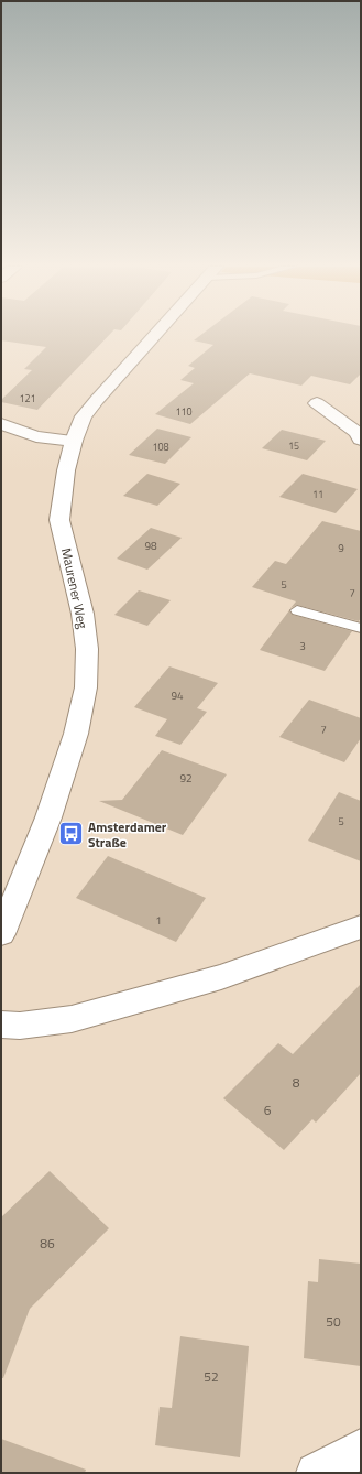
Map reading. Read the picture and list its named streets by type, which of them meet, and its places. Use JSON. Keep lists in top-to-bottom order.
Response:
{
  "streets": {
    "street": ["Maurener Weg"]
  },
  "places": {
    "bus stop": ["Amsterdamer Straße"]
  },
  "house_numbers": [
    "121",
    "110",
    "15",
    "108",
    "11",
    "98",
    "9",
    "5",
    "7",
    "3",
    "94",
    "7",
    "92",
    "5",
    "1",
    "8",
    "6",
    "86",
    "50",
    "52"
  ]
}
